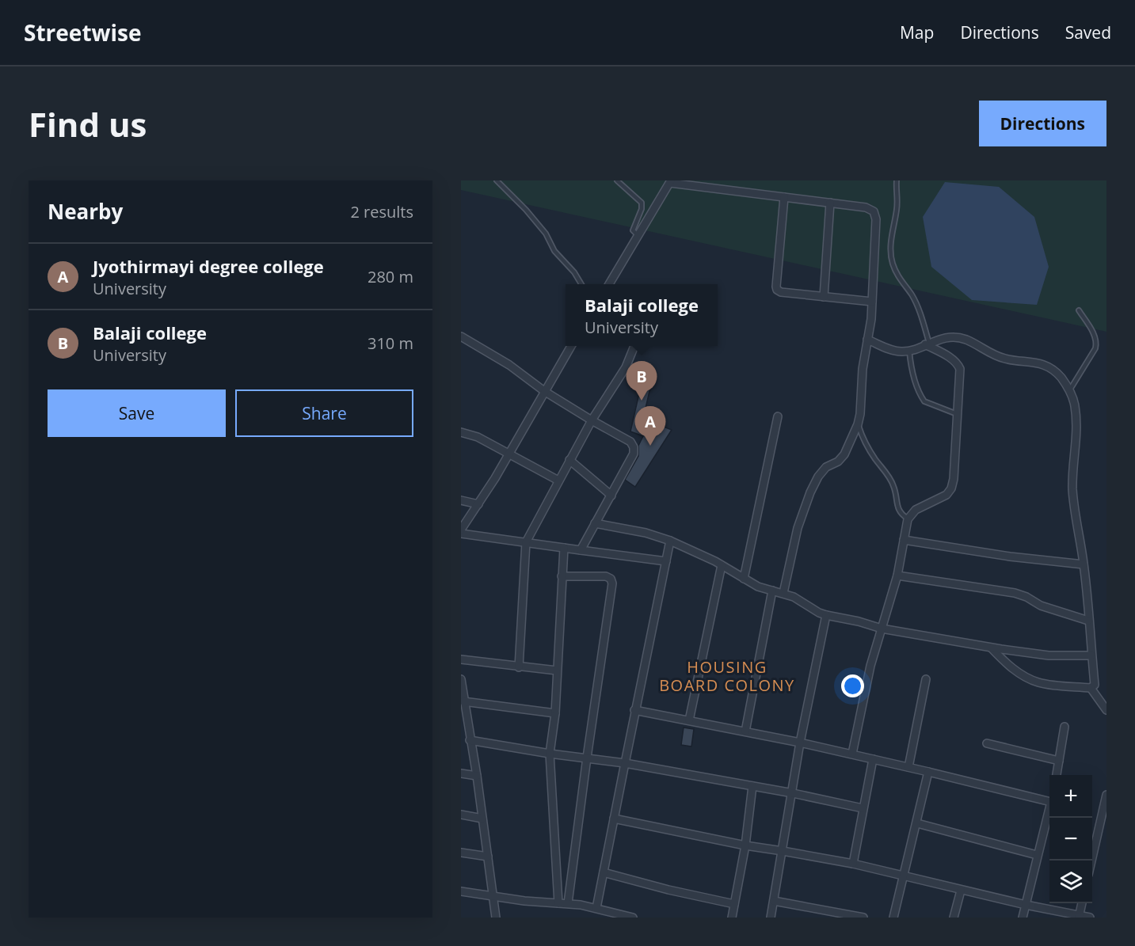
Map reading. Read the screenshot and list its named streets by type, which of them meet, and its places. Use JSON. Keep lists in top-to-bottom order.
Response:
{
  "districts": ["HOUSING BOARD COLONY"],
  "page": {
    "header": "Streetwise",
    "nav": ["Map", "Directions", "Saved"],
    "buttons": [
      "Directions",
      ["Save", "Share"]
    ],
    "title": "Find us",
    "heading": ["Nearby", "2 results"],
    "list": [
      {
        "mark": "A",
        "name": "Jyothirmayi degree college",
        "note": "University",
        "value": "280 m"
      },
      {
        "mark": "B",
        "name": "Balaji college",
        "note": "University",
        "value": "310 m"
      }
    ],
    "popup": ["Balaji college", "University"],
    "pins": ["B", "A"],
    "map_buttons": ["+", "−"]
  }
}
